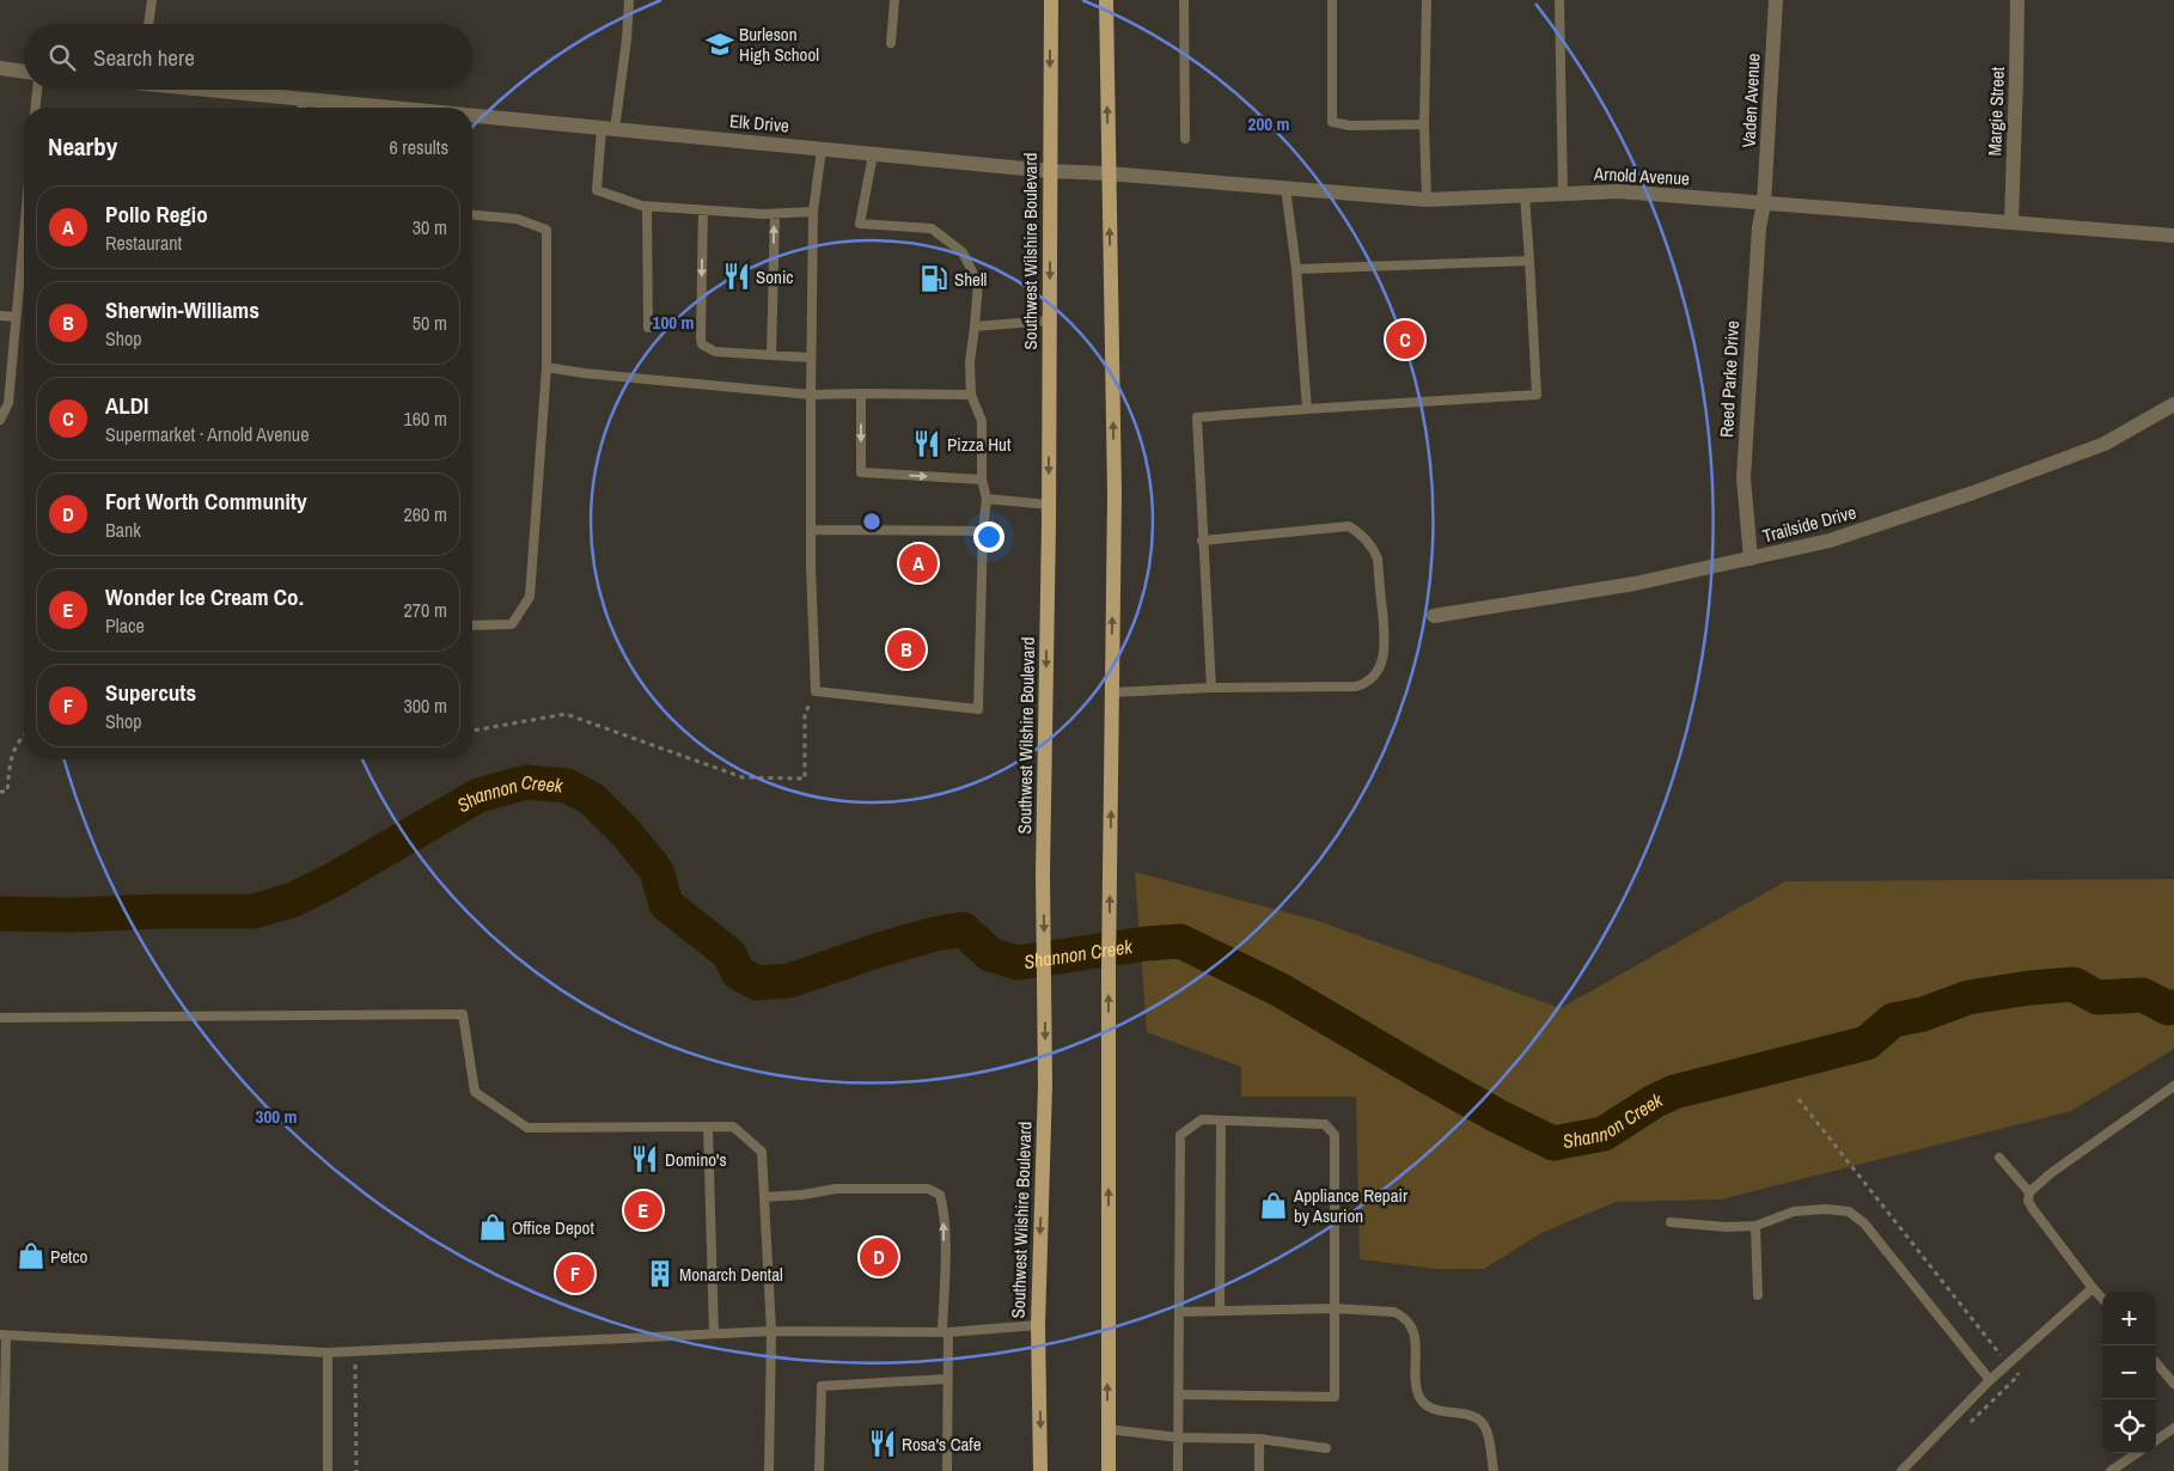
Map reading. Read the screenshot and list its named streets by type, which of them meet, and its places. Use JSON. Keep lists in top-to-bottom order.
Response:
{
  "streets": {
    "main road": ["Southwest Wilshire Boulevard"],
    "street": [
      "Vaden Avenue",
      "Margie Street",
      "Elk Drive",
      "Arnold Avenue",
      "Reed Parke Drive",
      "Trailside Drive"
    ]
  },
  "crossings": [
    ["Vaden Avenue", "Arnold Avenue"],
    ["Vaden Avenue", "Reed Parke Drive"],
    ["Margie Street", "Arnold Avenue"],
    ["Elk Drive", "Arnold Avenue"],
    ["Elk Drive", "Southwest Wilshire Boulevard"],
    ["Arnold Avenue", "Reed Parke Drive"],
    ["Reed Parke Drive", "Trailside Drive"]
  ],
  "water": ["Shannon Creek"],
  "places": {
    "school or university": ["Burleson High School"],
    "restaurant": [
      "Sonic",
      "Pizza Hut",
      "Domino's",
      "Rosa's Cafe"
    ],
    "fuel station": ["Shell"],
    "shop": ["Appliance Repair by Asurion", "Office Depot", "Petco"],
    "building": ["Monarch Dental"]
  },
  "page": {
    "search": "Search here",
    "heading": ["Nearby", "6 results"],
    "list": [
      {
        "mark": "A",
        "name": "Pollo Regio",
        "note": "Restaurant",
        "value": "30 m"
      },
      {
        "mark": "B",
        "name": "Sherwin-Williams",
        "note": "Shop",
        "value": "50 m"
      },
      {
        "mark": "C",
        "name": "ALDI",
        "note": "Supermarket · Arnold Avenue",
        "value": "160 m"
      },
      {
        "mark": "D",
        "name": "Fort Worth Community",
        "note": "Bank",
        "value": "260 m"
      },
      {
        "mark": "E",
        "name": "Wonder Ice Cream Co.",
        "note": "Place",
        "value": "270 m"
      },
      {
        "mark": "F",
        "name": "Supercuts",
        "note": "Shop",
        "value": "300 m"
      }
    ],
    "pins": [
      "C",
      "A",
      "B",
      "E",
      "D",
      "F"
    ],
    "map_buttons": ["+", "−"]
  },
  "rings": ["200 m", "100 m", "300 m"]
}
